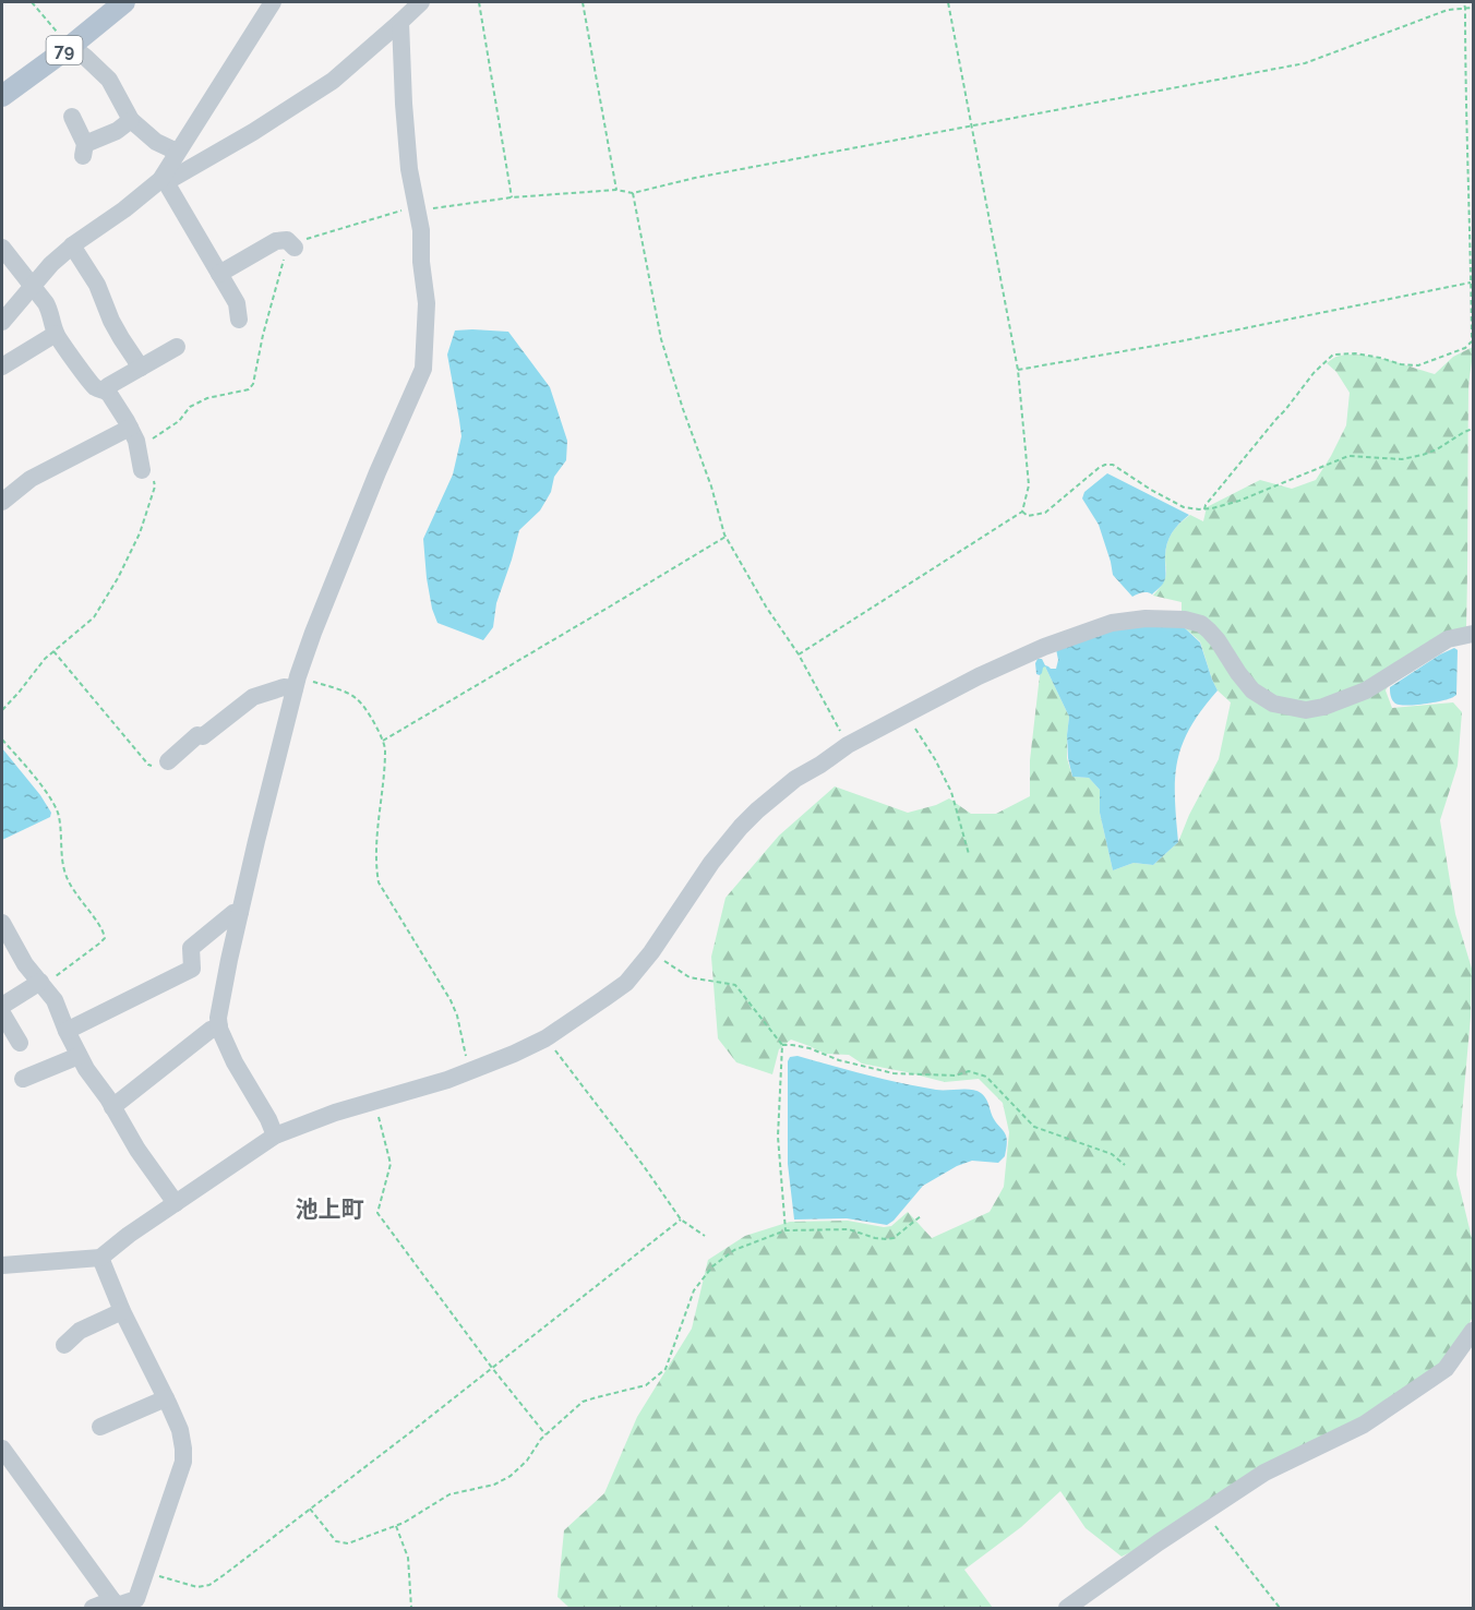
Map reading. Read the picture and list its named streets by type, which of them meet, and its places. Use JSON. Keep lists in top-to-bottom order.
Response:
{
  "streets": {
    "main road": ["79"]
  },
  "districts": ["池上町"]
}
